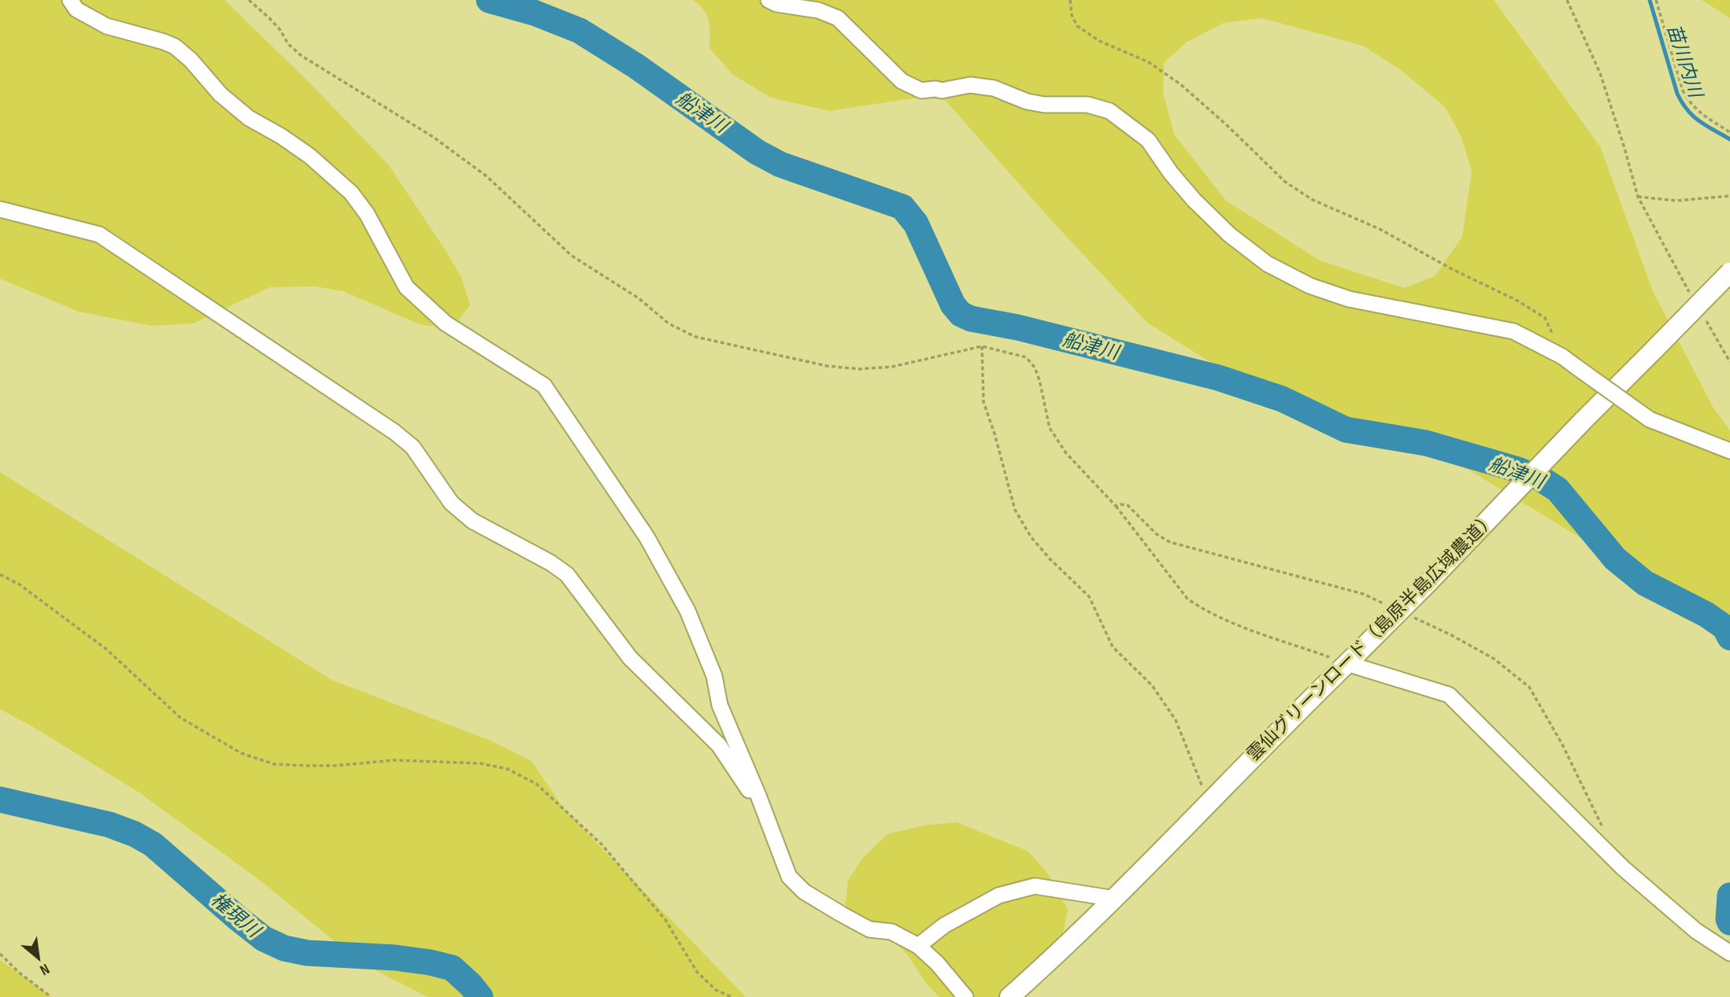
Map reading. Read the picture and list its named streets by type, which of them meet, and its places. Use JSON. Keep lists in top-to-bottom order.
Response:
{
  "streets": {
    "street": ["雲仙グリーンロード（島原半島広域農道）"]
  },
  "water": ["苗川内川", "船津川", "権現川"],
  "north": "bottom right"
}
